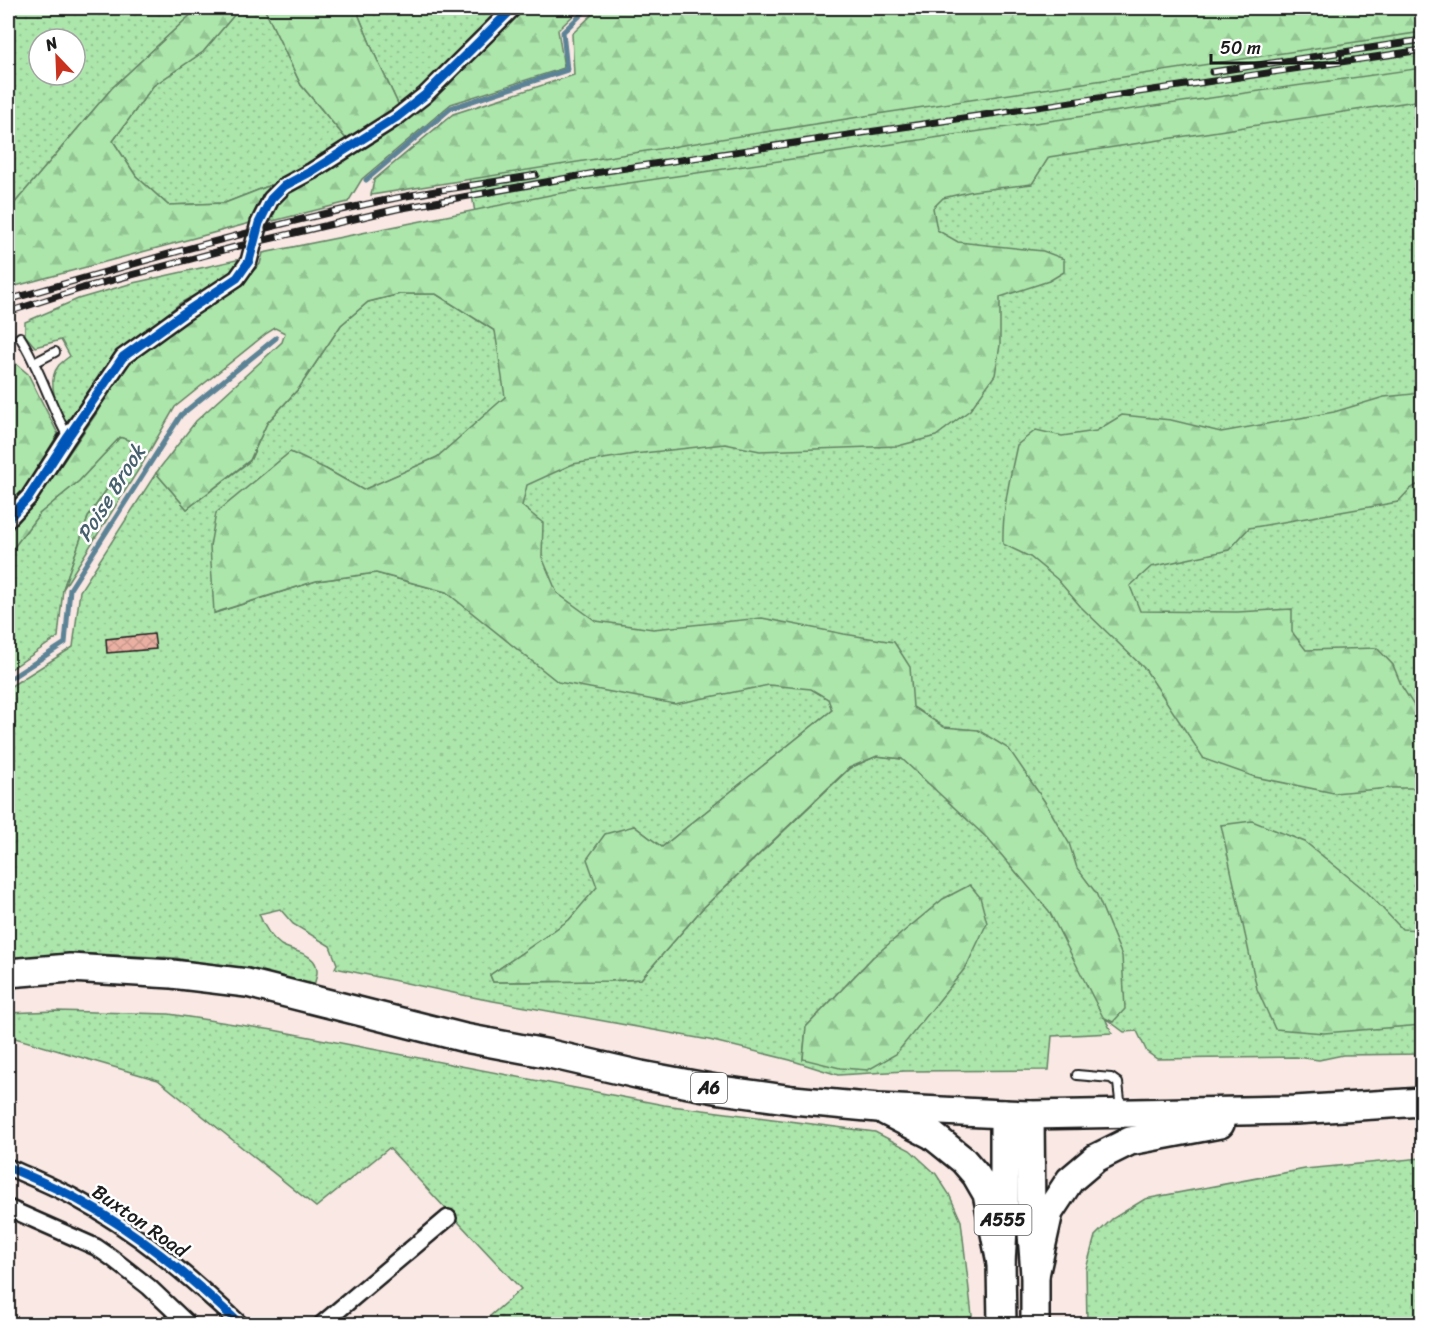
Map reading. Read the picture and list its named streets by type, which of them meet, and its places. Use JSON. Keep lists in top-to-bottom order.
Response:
{
  "streets": {
    "highway": ["A6", "A555"],
    "street": ["Buxton Road"]
  },
  "crossings": [
    ["A6", "A555"]
  ],
  "water": ["Poise Brook"],
  "scale_bar": "50 m",
  "north": "top left"
}
